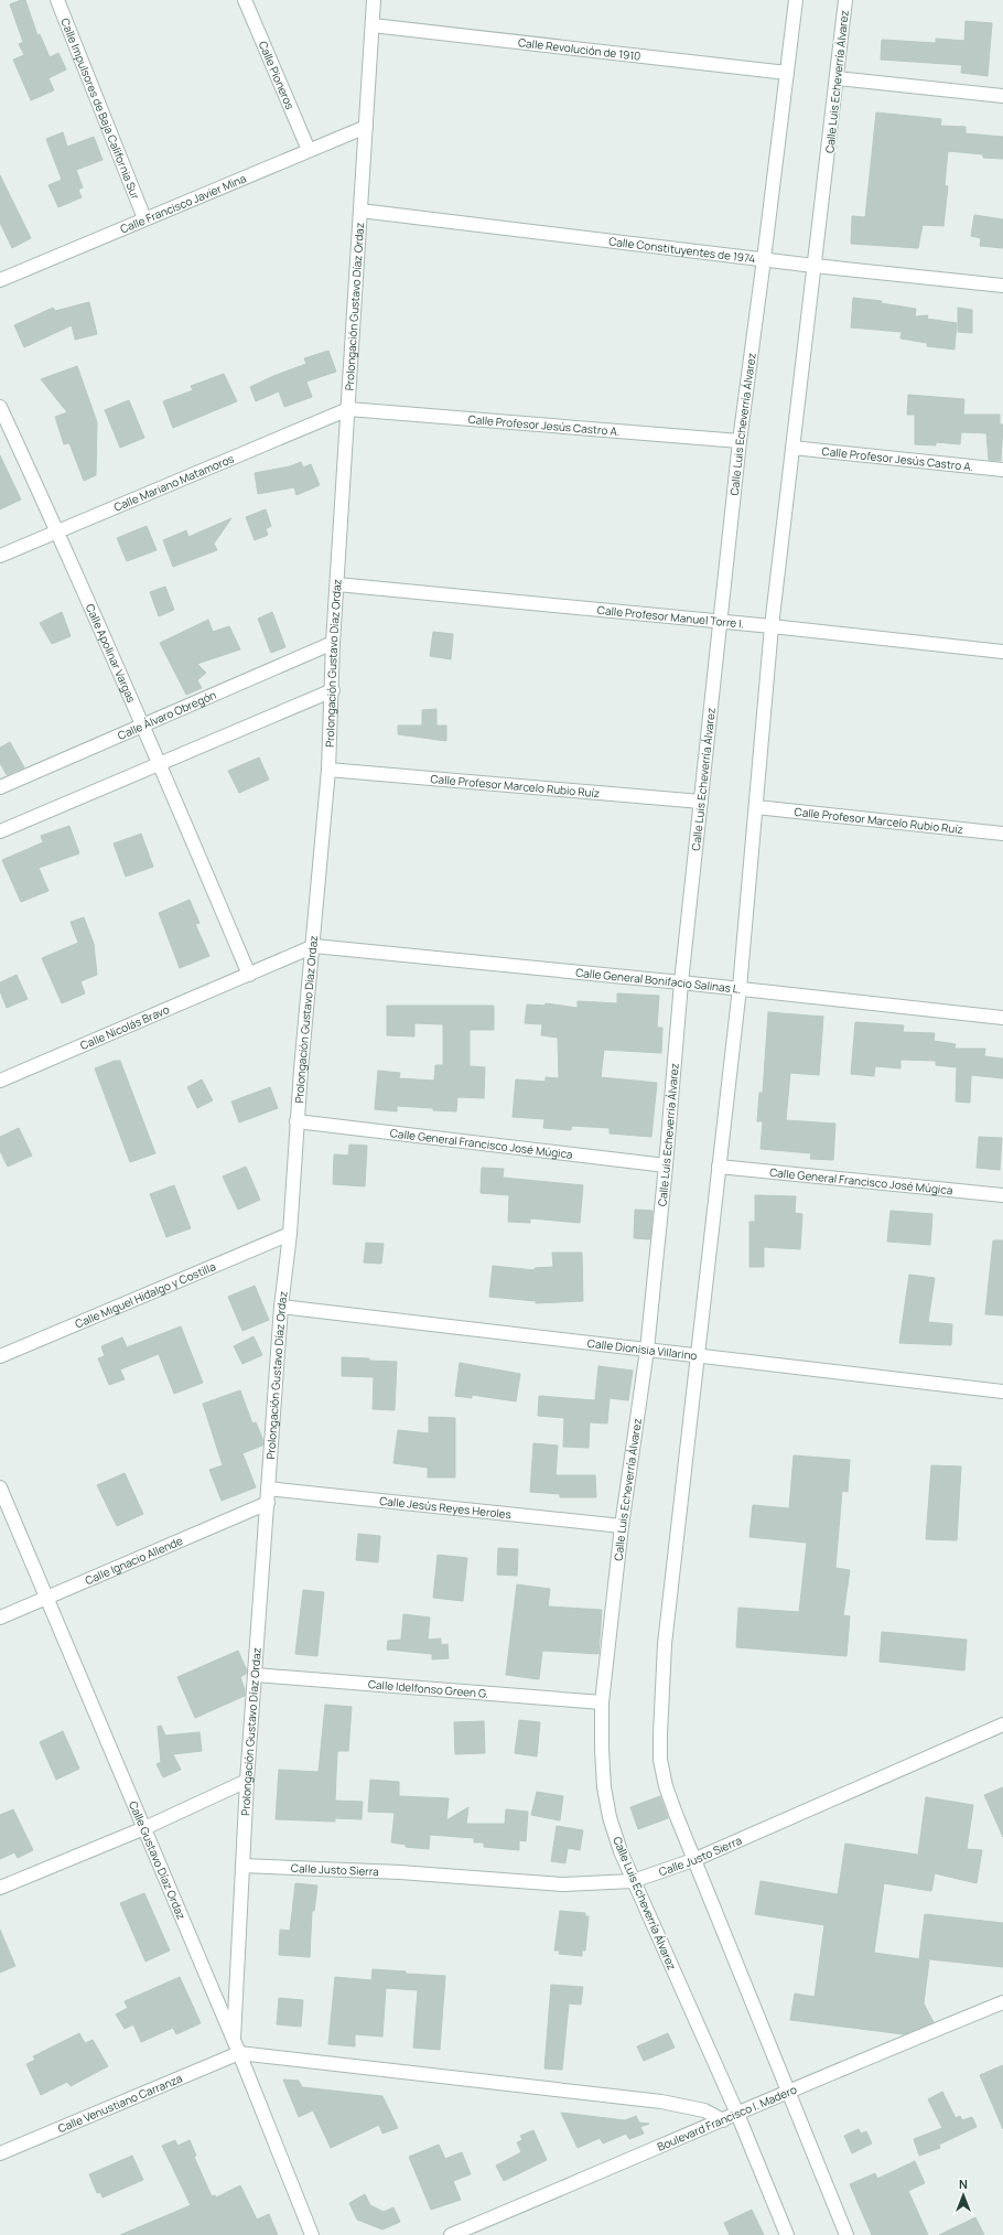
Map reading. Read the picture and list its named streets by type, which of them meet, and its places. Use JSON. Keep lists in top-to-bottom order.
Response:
{
  "streets": {
    "street": [
      "Calle Revolución de 1910",
      "Calle Pioneros",
      "Calle Luis Echeverría Álvarez",
      "Calle Impulsores de Baja California Sur",
      "Calle Francisco Javier Mina",
      "Calle Constituyentes de 1974",
      "Prolongación Gustavo Díaz Ordaz",
      "Calle Profesor Jesús Castro A.",
      "Calle Mariano Matamoros",
      "Calle Profesor Manuel Torre I.",
      "Calle Apolinar Vargas",
      "Calle Álvaro Obregón",
      "Calle Profesor Marcelo Rubio Ruíz",
      "Calle General Bonifacio Salinas L.",
      "Calle Nicolás Bravo",
      "Calle General Francisco José Múgica",
      "Calle Miguel Hidalgo y Costilla",
      "Calle Dionisia Villarino",
      "Calle Jesús Reyes Heroles",
      "Calle Ignacio Allende",
      "Calle Idelfonso Green G.",
      "Calle Justo Sierra",
      "Calle Gustavo Díaz Ordaz",
      "Calle Venustiano Carranza",
      "Boulevard Francisco I. Madero"
    ]
  },
  "crossings": [
    ["Calle Revolución de 1910", "Calle Luis Echeverría Álvarez"],
    ["Calle Revolución de 1910", "Prolongación Gustavo Díaz Ordaz"],
    ["Calle Pioneros", "Calle Francisco Javier Mina"],
    ["Calle Luis Echeverría Álvarez", "Calle Constituyentes de 1974"],
    ["Calle Luis Echeverría Álvarez", "Calle Profesor Jesús Castro A."],
    ["Calle Luis Echeverría Álvarez", "Calle Profesor Manuel Torre I."],
    ["Calle Luis Echeverría Álvarez", "Calle Profesor Marcelo Rubio Ruíz"],
    ["Calle Luis Echeverría Álvarez", "Calle General Bonifacio Salinas L."],
    ["Calle Luis Echeverría Álvarez", "Calle General Francisco José Múgica"],
    ["Calle Luis Echeverría Álvarez", "Calle Dionisia Villarino"],
    ["Calle Luis Echeverría Álvarez", "Calle Jesús Reyes Heroles"],
    ["Calle Luis Echeverría Álvarez", "Calle Idelfonso Green G."],
    ["Calle Luis Echeverría Álvarez", "Calle Justo Sierra"],
    ["Calle Luis Echeverría Álvarez", "Boulevard Francisco I. Madero"],
    ["Calle Impulsores de Baja California Sur", "Calle Francisco Javier Mina"],
    ["Calle Francisco Javier Mina", "Prolongación Gustavo Díaz Ordaz"],
    ["Calle Constituyentes de 1974", "Prolongación Gustavo Díaz Ordaz"],
    ["Prolongación Gustavo Díaz Ordaz", "Calle Profesor Jesús Castro A."],
    ["Prolongación Gustavo Díaz Ordaz", "Calle Mariano Matamoros"],
    ["Prolongación Gustavo Díaz Ordaz", "Calle Profesor Manuel Torre I."],
    ["Prolongación Gustavo Díaz Ordaz", "Calle Álvaro Obregón"],
    ["Prolongación Gustavo Díaz Ordaz", "Calle Profesor Marcelo Rubio Ruíz"],
    ["Prolongación Gustavo Díaz Ordaz", "Calle General Bonifacio Salinas L."],
    ["Prolongación Gustavo Díaz Ordaz", "Calle Nicolás Bravo"],
    ["Prolongación Gustavo Díaz Ordaz", "Calle General Francisco José Múgica"],
    ["Prolongación Gustavo Díaz Ordaz", "Calle Miguel Hidalgo y Costilla"],
    ["Prolongación Gustavo Díaz Ordaz", "Calle Dionisia Villarino"],
    ["Prolongación Gustavo Díaz Ordaz", "Calle Jesús Reyes Heroles"],
    ["Prolongación Gustavo Díaz Ordaz", "Calle Ignacio Allende"],
    ["Prolongación Gustavo Díaz Ordaz", "Calle Idelfonso Green G."],
    ["Prolongación Gustavo Díaz Ordaz", "Calle Justo Sierra"],
    ["Prolongación Gustavo Díaz Ordaz", "Calle Gustavo Díaz Ordaz"],
    ["Calle Profesor Jesús Castro A.", "Calle Mariano Matamoros"],
    ["Calle Mariano Matamoros", "Calle Apolinar Vargas"],
    ["Calle Apolinar Vargas", "Calle Álvaro Obregón"],
    ["Calle Apolinar Vargas", "Calle Nicolás Bravo"],
    ["Calle General Bonifacio Salinas L.", "Calle Nicolás Bravo"],
    ["Calle Ignacio Allende", "Calle Gustavo Díaz Ordaz"],
    ["Calle Gustavo Díaz Ordaz", "Calle Venustiano Carranza"]
  ],
  "north": "top"
}
